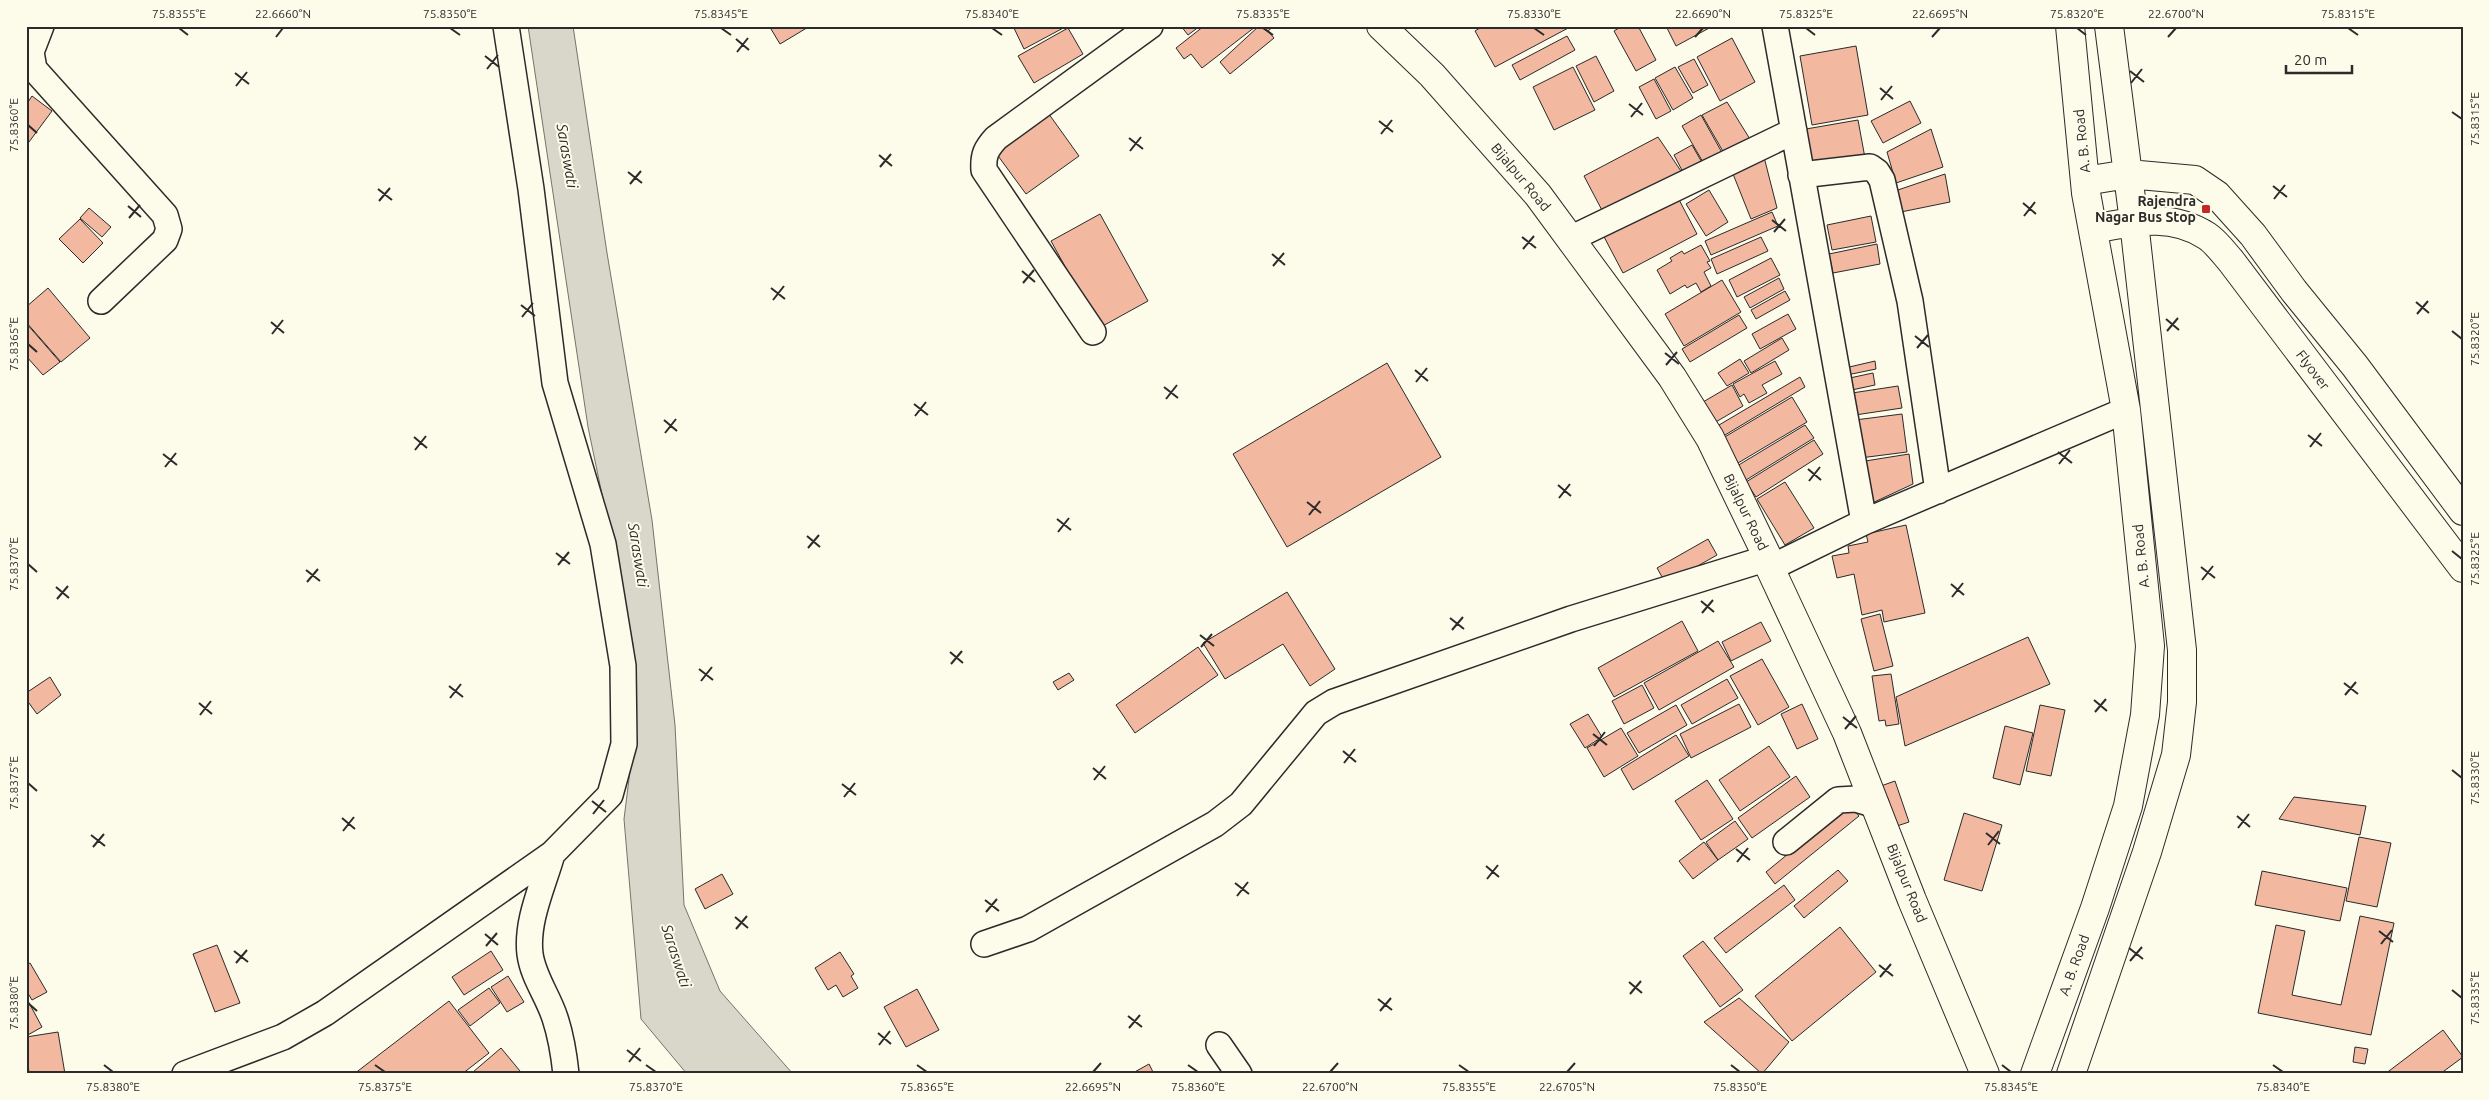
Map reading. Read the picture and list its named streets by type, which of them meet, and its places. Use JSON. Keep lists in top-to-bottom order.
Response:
{
  "streets": {
    "main road": ["A. B. Road", "Bijalpur Road", "Flyover"]
  },
  "crossings": [
    ["A. B. Road", "Flyover"]
  ],
  "water": ["Saraswati"],
  "places": {
    "transit": ["Rajendra Nagar Bus Stop"]
  },
  "scale_bar": "20 m",
  "coordinates": [
    "75.8355°E",
    "22.6660°N",
    "75.8350°E",
    "75.8345°E",
    "75.8340°E",
    "75.8335°E",
    "75.8330°E",
    "22.6690°N",
    "75.8325°E",
    "22.6695°N",
    "75.8320°E",
    "22.6700°N",
    "75.8315°E",
    "75.8360°E",
    "75.8365°E",
    "75.8370°E",
    "75.8375°E",
    "75.8380°E",
    "22.6705°N"
  ]
}
